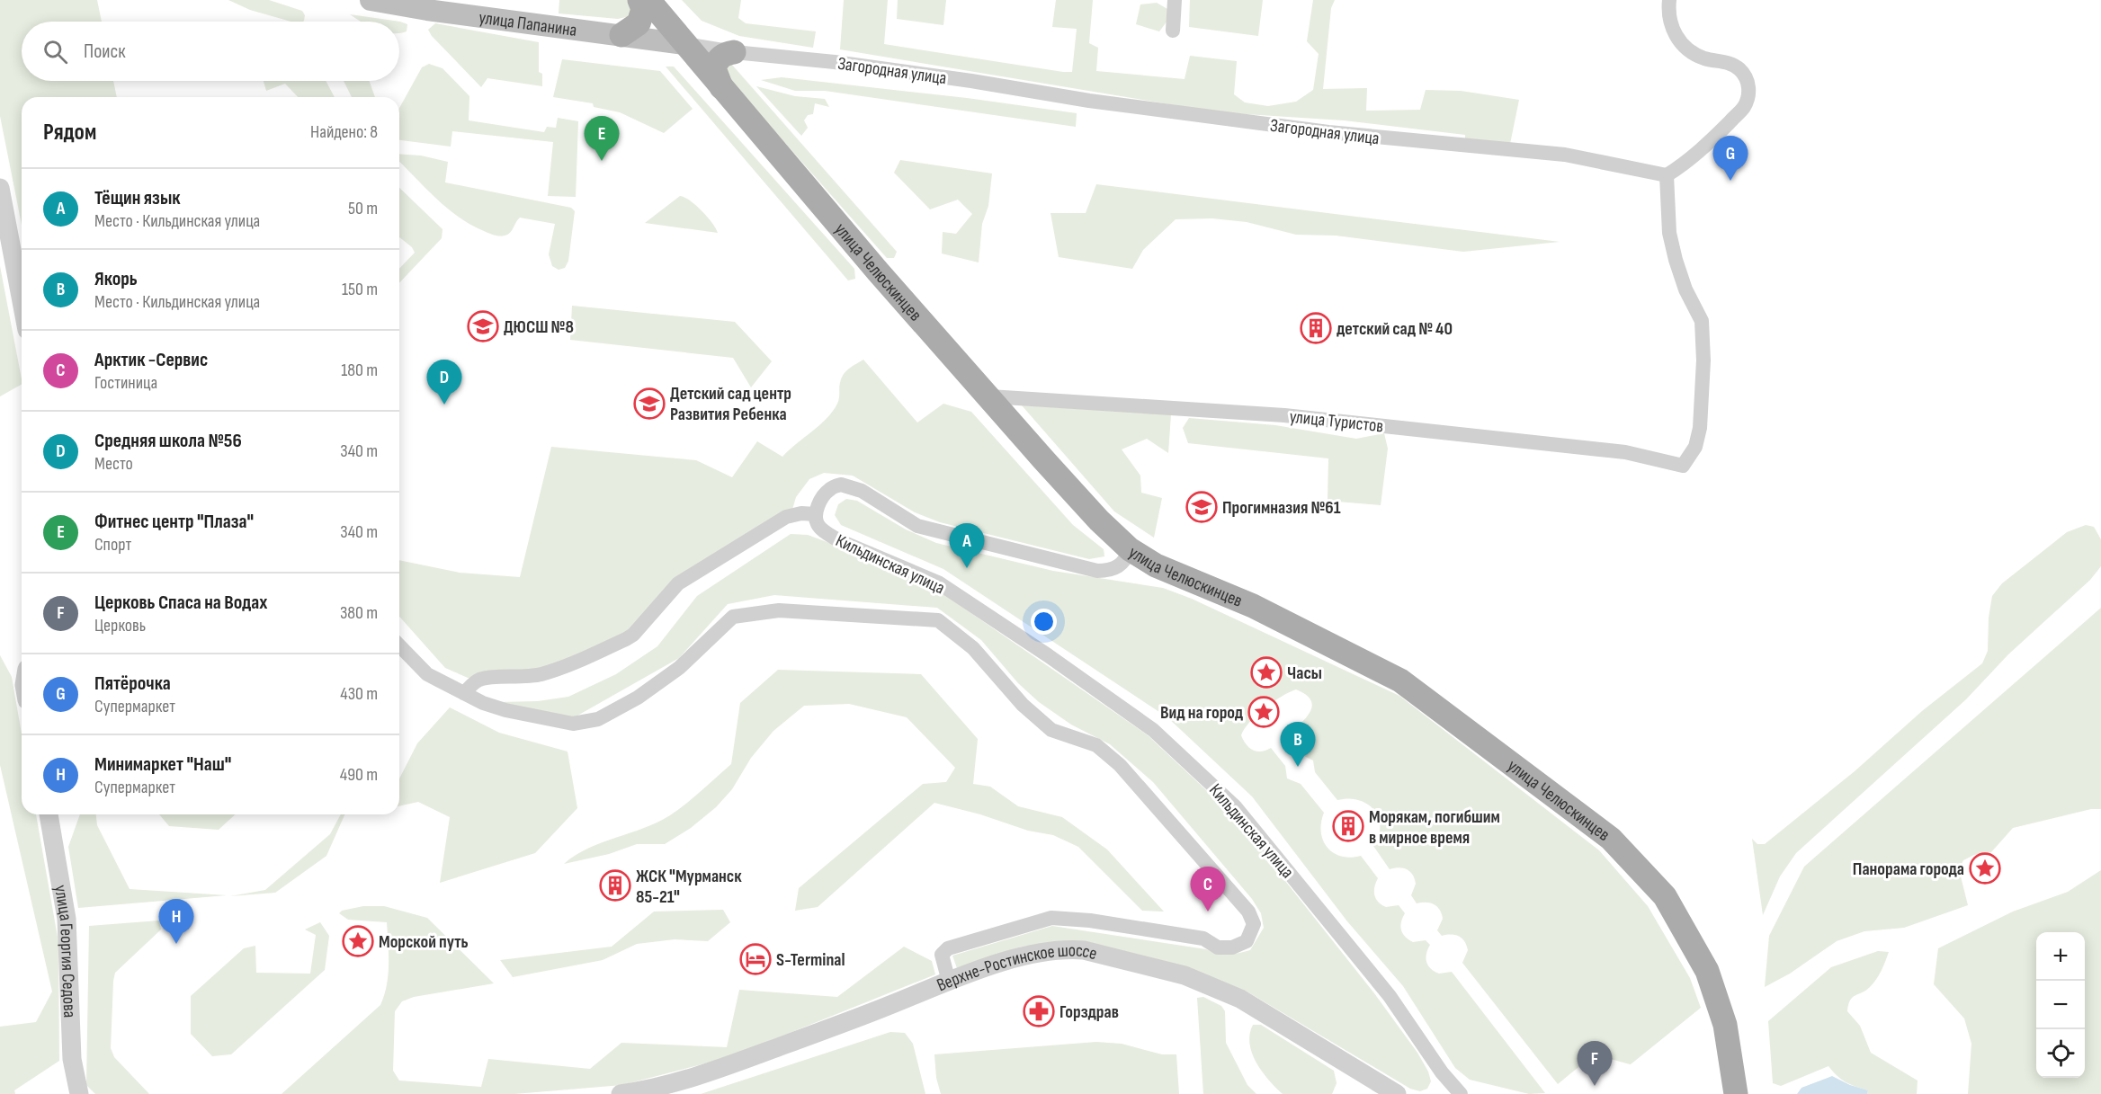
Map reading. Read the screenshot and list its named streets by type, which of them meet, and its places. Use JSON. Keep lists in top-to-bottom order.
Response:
{
  "streets": {
    "main road": ["улица Папанина", "улица Челюскинцев"],
    "street": [
      "Загородная улица",
      "улица Туристов",
      "Кильдинская улица",
      "улица Георгия Седова",
      "Верхне-Ростинское шоссе"
    ]
  },
  "crossings": [
    ["улица Папанина", "Загородная улица"],
    ["улица Папанина", "улица Челюскинцев"],
    ["Загородная улица", "улица Челюскинцев"],
    ["Загородная улица", "улица Туристов"],
    ["улица Челюскинцев", "улица Туристов"]
  ],
  "places": {
    "school or university": ["ДЮСШ №8", "Детский сад центр Развития Ребенка", "Прогимназия №61"],
    "building": ["детский сад № 40", "Морякам, погибшим в мирное время", "ЖСК \"Мурманск 85-21\""],
    "place": [
      "Часы",
      "Вид на город",
      "Панорама города",
      "Морской путь"
    ],
    "hotel": ["S-Terminal"],
    "pharmacy": ["Горздрав"]
  },
  "page": {
    "search": "Поиск",
    "heading": ["Рядом", "Найдено: 8"],
    "pins": [
      "E",
      "G",
      "D",
      "A",
      "B",
      "C",
      "H",
      "F"
    ],
    "list": [
      {
        "mark": "A",
        "name": "Тёщин язык",
        "note": "Место · Кильдинская улица",
        "value": "50 m"
      },
      {
        "mark": "B",
        "name": "Якорь",
        "note": "Место · Кильдинская улица",
        "value": "150 m"
      },
      {
        "mark": "C",
        "name": "Арктик -Сервис",
        "note": "Гостиница",
        "value": "180 m"
      },
      {
        "mark": "D",
        "name": "Средняя школа №56",
        "note": "Место",
        "value": "340 m"
      },
      {
        "mark": "E",
        "name": "Фитнес центр \"Плаза\"",
        "note": "Спорт",
        "value": "340 m"
      },
      {
        "mark": "F",
        "name": "Церковь Спаса на Водах",
        "note": "Церковь",
        "value": "380 m"
      },
      {
        "mark": "G",
        "name": "Пятёрочка",
        "note": "Супермаркет",
        "value": "430 m"
      },
      {
        "mark": "H",
        "name": "Минимаркет \"Наш\"",
        "note": "Супермаркет",
        "value": "490 m"
      }
    ],
    "map_buttons": ["+", "−"]
  }
}
